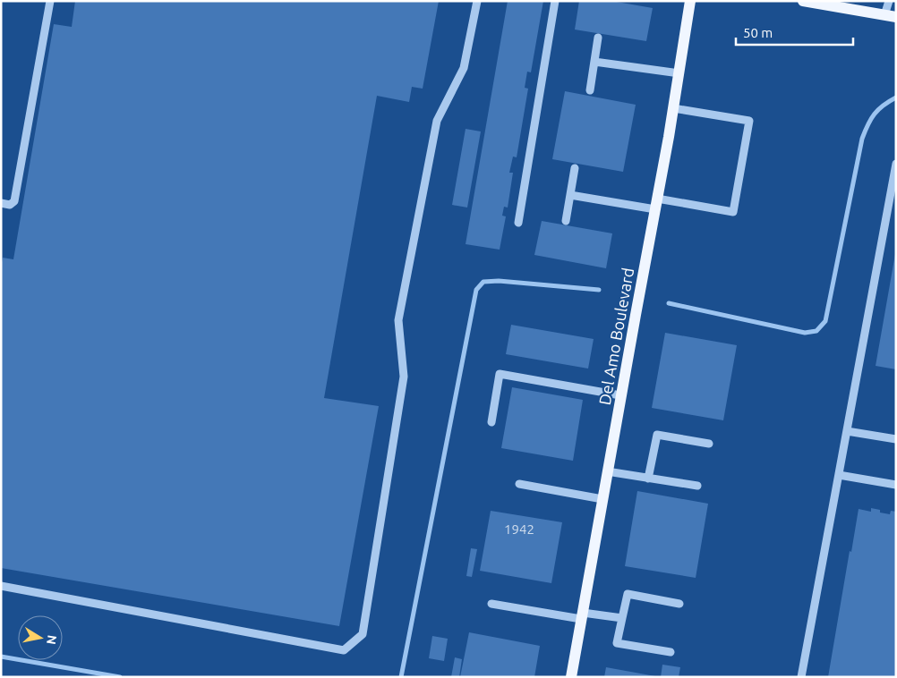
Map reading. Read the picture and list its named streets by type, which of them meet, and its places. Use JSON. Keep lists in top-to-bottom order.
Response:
{
  "streets": {
    "main road": ["Del Amo Boulevard"]
  },
  "house_numbers": ["1942"],
  "scale_bar": "50 m",
  "north": "right"
}
